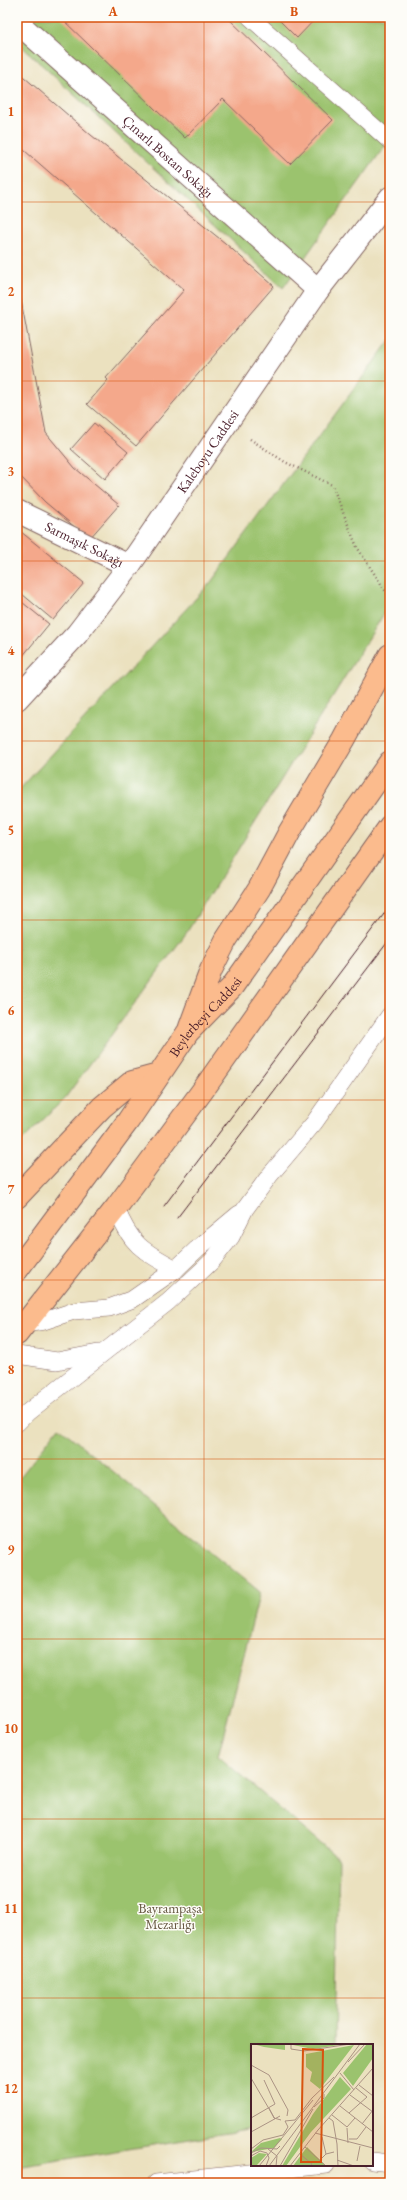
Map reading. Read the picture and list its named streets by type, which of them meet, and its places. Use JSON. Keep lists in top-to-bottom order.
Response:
{
  "streets": {
    "main road": ["Beylerbeyi Caddesi"],
    "street": ["Çınarlı Bostan Sokağı", "Kaleboyu Caddesi", "Sarmaşık Sokağı"]
  },
  "crossings": [
    ["Çınarlı Bostan Sokağı", "Kaleboyu Caddesi"],
    ["Kaleboyu Caddesi", "Sarmaşık Sokağı"]
  ],
  "parks": ["Bayrampaşa Mezarlığı"],
  "grid": {
    "columns": ["A", "B"],
    "rows": [
      "1",
      "2",
      "3",
      "4",
      "5",
      "6",
      "7",
      "8",
      "9",
      "10",
      "11",
      "12"
    ]
  }
}
